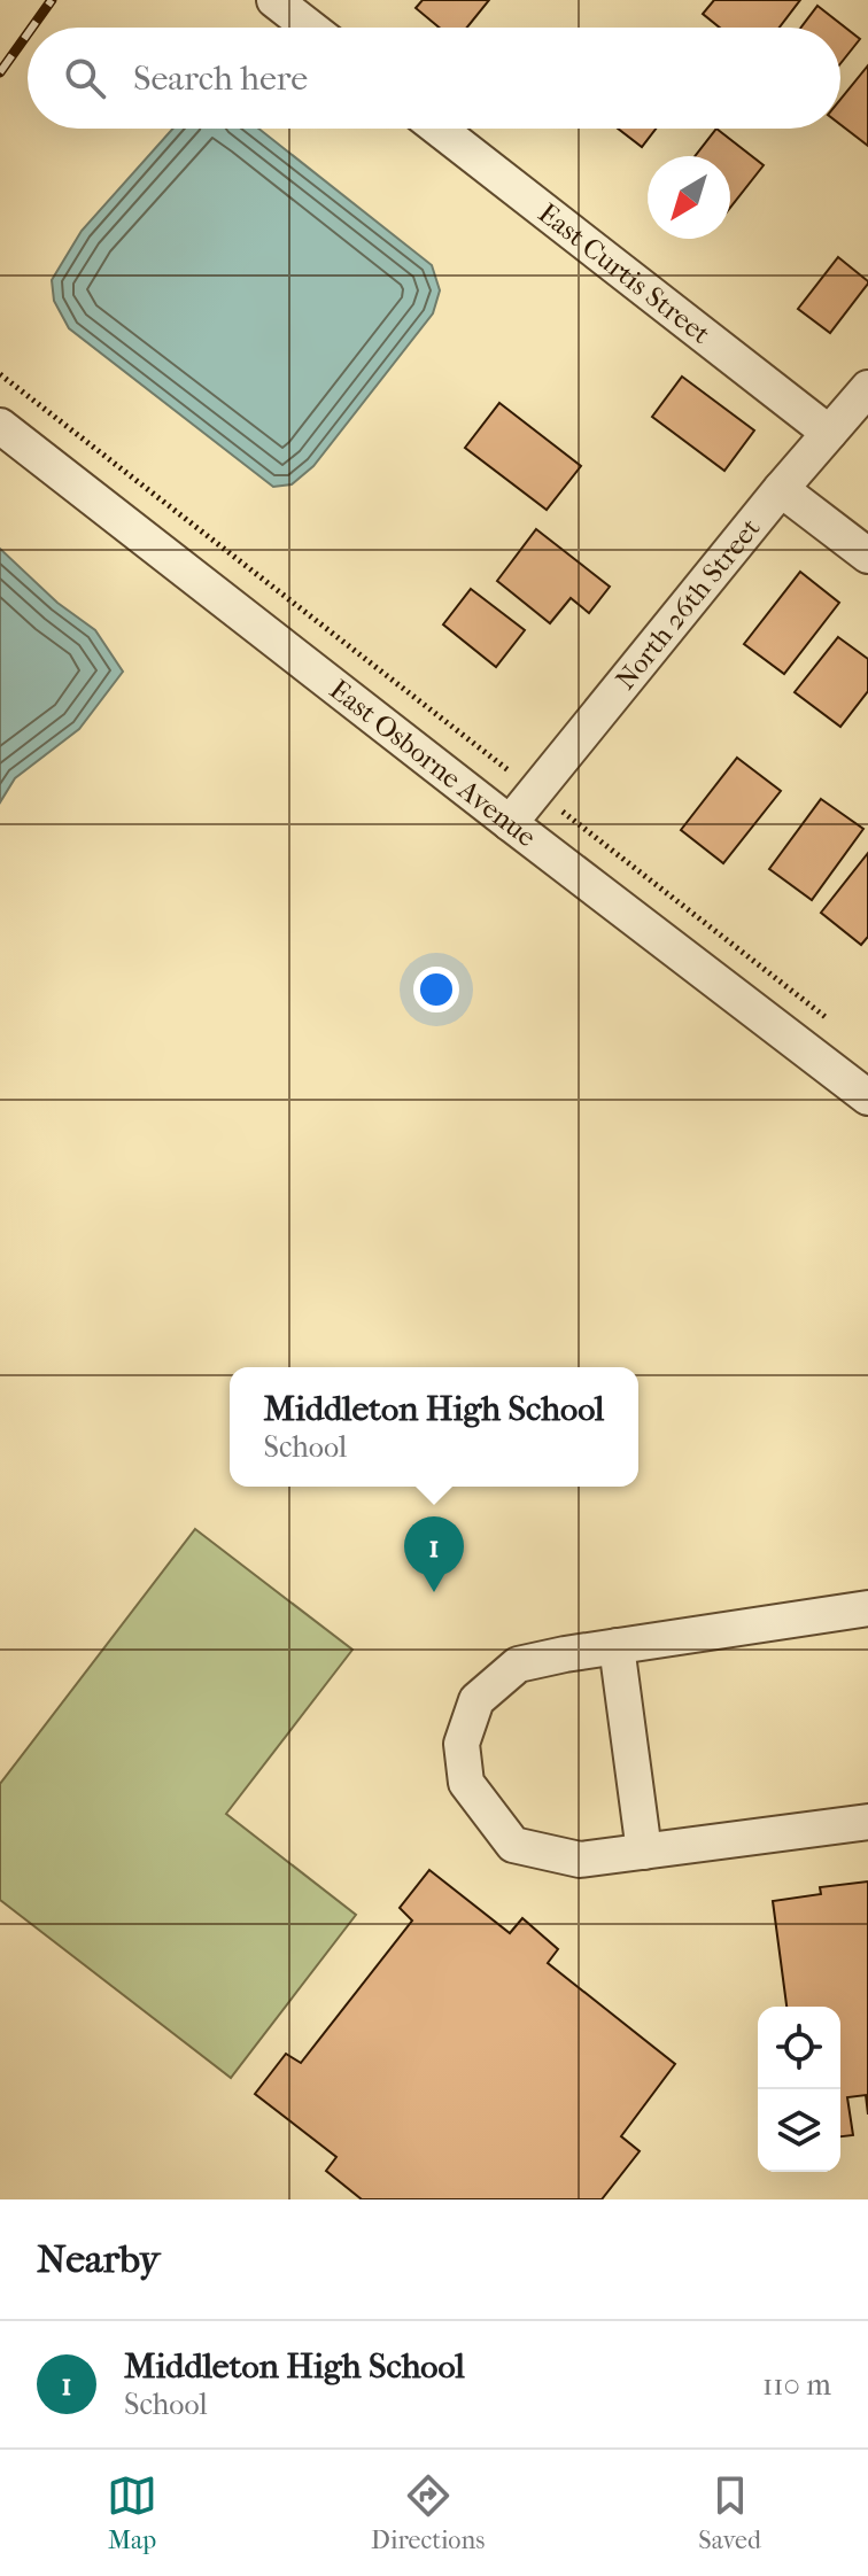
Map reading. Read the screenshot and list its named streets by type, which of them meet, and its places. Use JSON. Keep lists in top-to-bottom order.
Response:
{
  "streets": {
    "street": ["East Curtis Street", "North 26th Street", "East Osborne Avenue"]
  },
  "crossings": [
    ["East Curtis Street", "North 26th Street"],
    ["North 26th Street", "East Osborne Avenue"]
  ],
  "north": "bottom left",
  "page": {
    "search": "Search here",
    "popup": ["Middleton High School", "School"],
    "pins": "1",
    "heading": "Nearby",
    "list": [
      {
        "mark": "1",
        "name": "Middleton High School",
        "note": "School",
        "value": "110 m"
      }
    ],
    "nav": ["Map", "Directions", "Saved"]
  }
}
